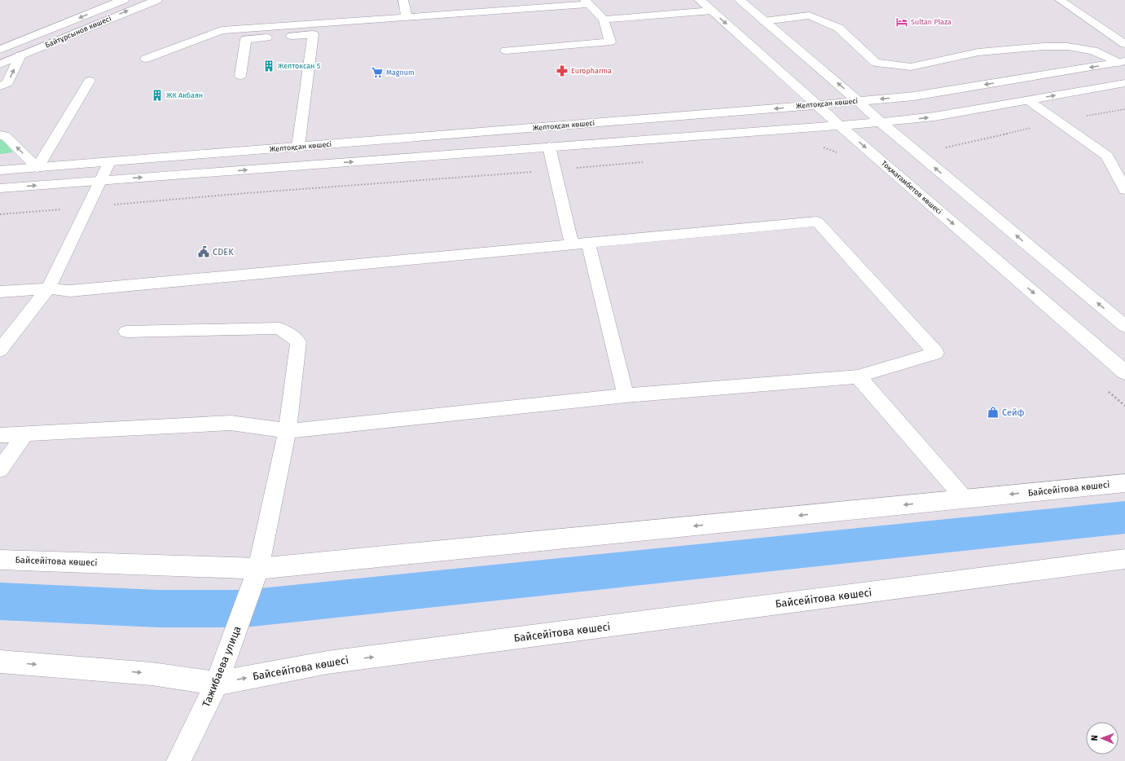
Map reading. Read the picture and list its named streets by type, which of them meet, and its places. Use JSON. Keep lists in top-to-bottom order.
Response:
{
  "streets": {
    "street": [
      "Байтұрсынов көшесі",
      "Желтоқсан көшесі",
      "Тоқмағамбетов көшесі",
      "Байсейітова көшесі",
      "Тажибаева улица"
    ]
  },
  "crossings": [
    ["Желтоқсан көшесі", "Тоқмағамбетов көшесі"],
    ["Байсейітова көшесі", "Тажибаева улица"]
  ],
  "places": {
    "hotel": ["Sultan Plaza"],
    "building": ["Желтоксан 5", "ЖК Акбаян"],
    "pharmacy": ["Europharma"],
    "supermarket": ["Magnum"],
    "public building": ["CDEK"],
    "shop": ["Сейф"]
  },
  "north": "left"
}
